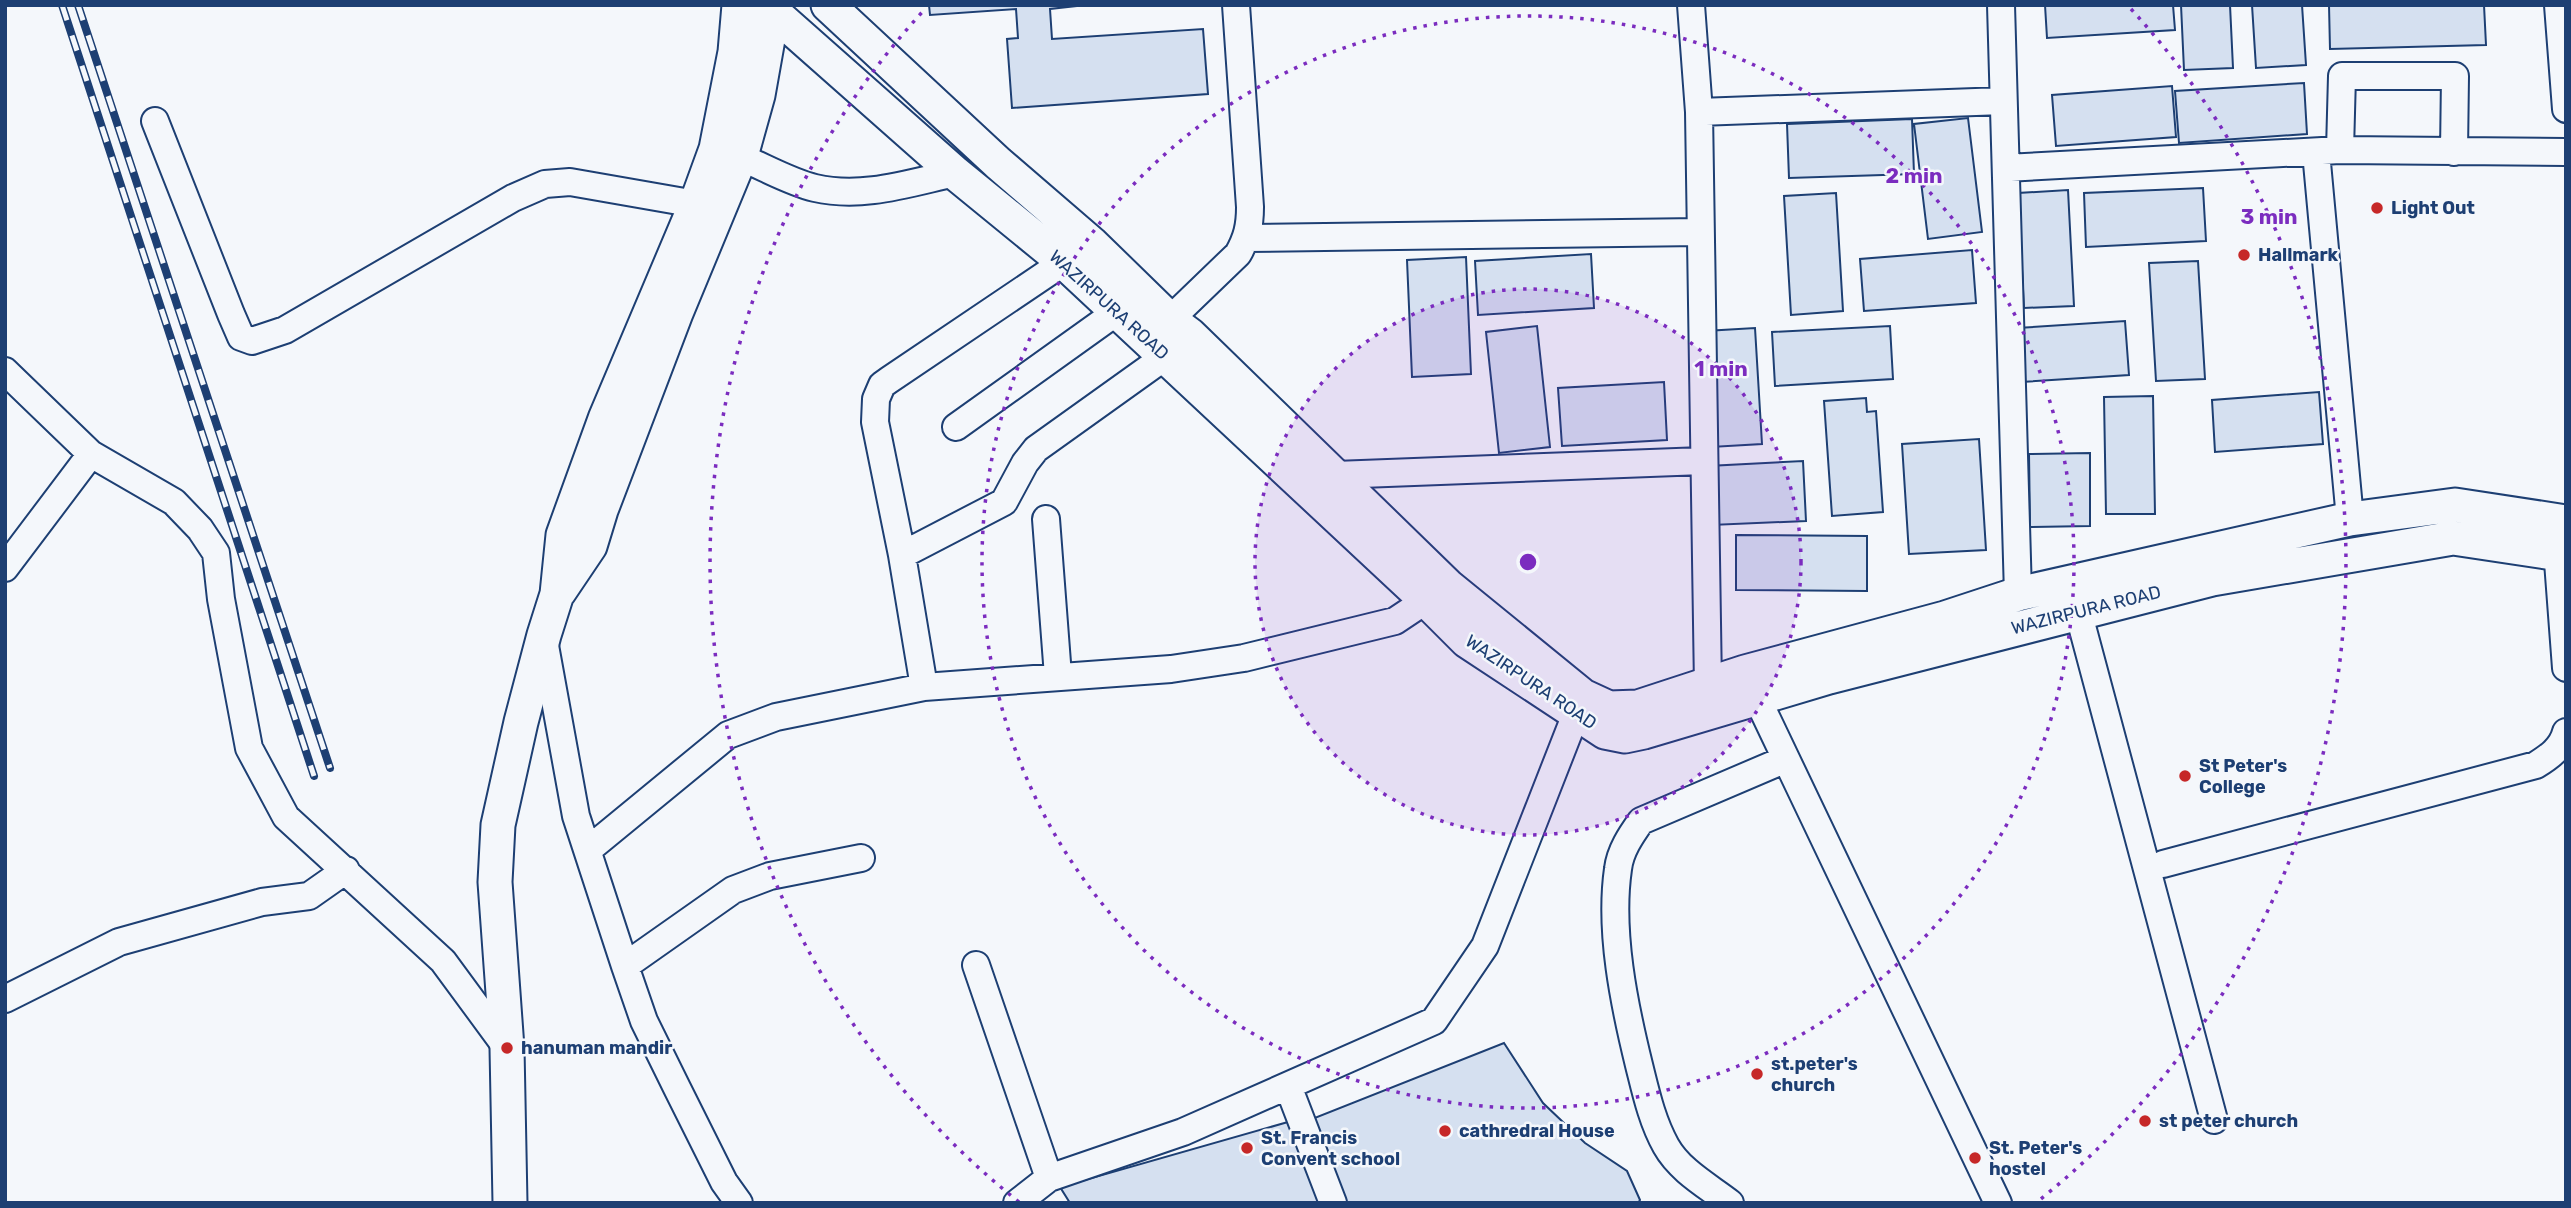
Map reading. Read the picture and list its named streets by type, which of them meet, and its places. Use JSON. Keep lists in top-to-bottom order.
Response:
{
  "streets": {
    "main road": ["WAZIRPURA ROAD"]
  },
  "places": [
    "Light Out",
    "Hallmark",
    "St Peter's College",
    "hanuman mandir",
    "st.peter's church",
    "st peter church",
    "cathredral House",
    "St. Francis Convent school",
    "St. Peter's hostel"
  ],
  "rings": ["2 min", "3 min", "1 min"]
}
